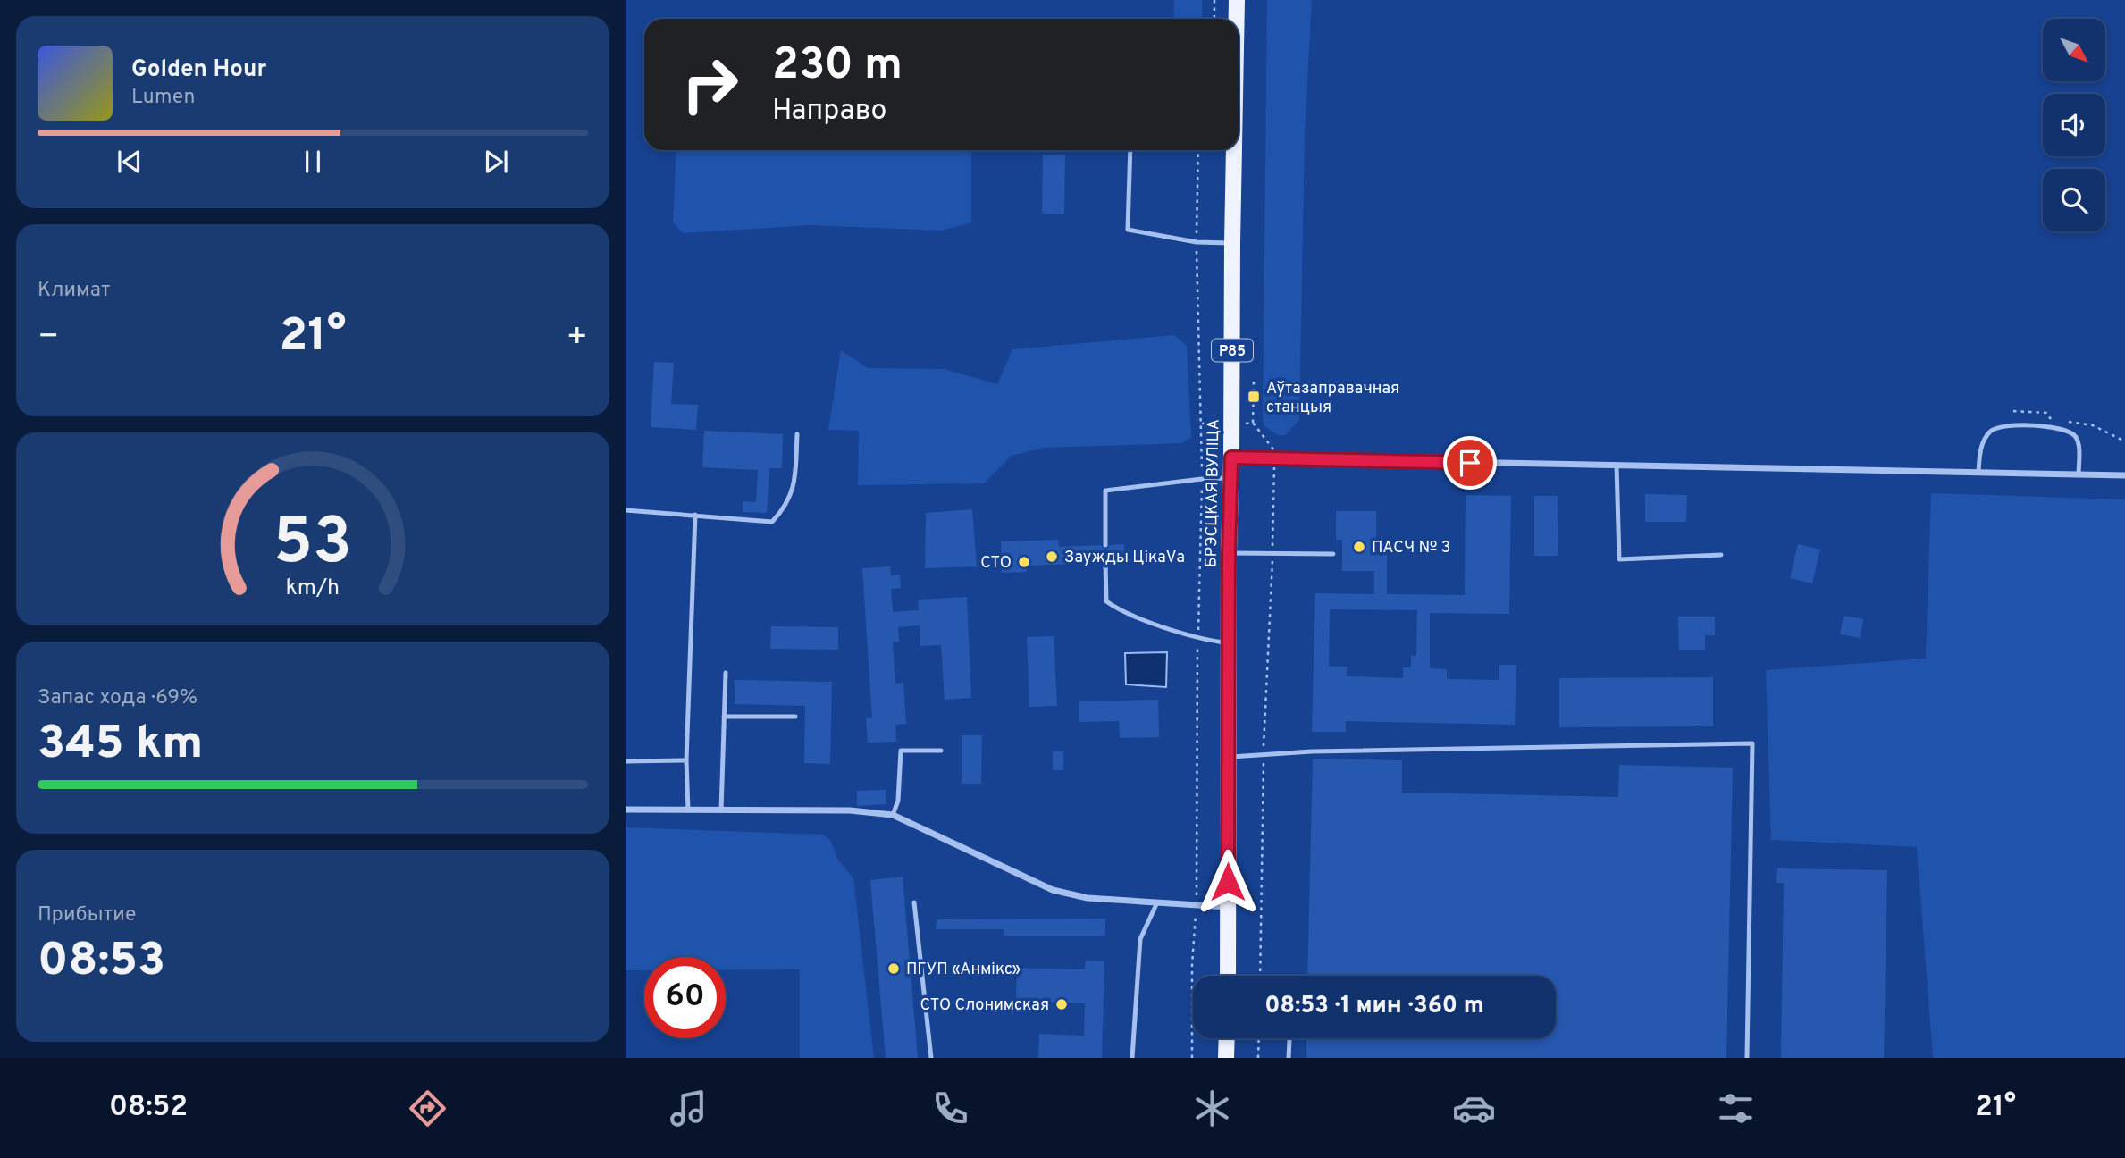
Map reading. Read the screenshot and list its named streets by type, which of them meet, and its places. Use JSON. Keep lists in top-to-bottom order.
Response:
{
  "streets": {
    "main road": ["Р85", "БРЭСЦКАЯ ВУЛІЦА"]
  },
  "places": {
    "transit": ["Аўтазаправачная станцыя"],
    "other": [
      "ПАСЧ № 3",
      "Заужды ЦікаVа",
      "СТО",
      "ПГУП «Анмікс»",
      "СТО Слонимская"
    ]
  },
  "north": "bottom right",
  "page": {
    "turn": ["230 m", "Направо"],
    "song": ["Golden Hour", "Lumen"],
    "tile": [
      "Климат",
      ["Запас хода · 69%", "345 km"],
      ["Прибытие", "08:53"]
    ],
    "heat": ["−", "21°", "+"],
    "limit": "60",
    "trip": "08:53 · 1 мин · 360 m",
    "tabs": ["08:52", "21°"],
    "gauge": ["53", "km/h"]
  }
}
